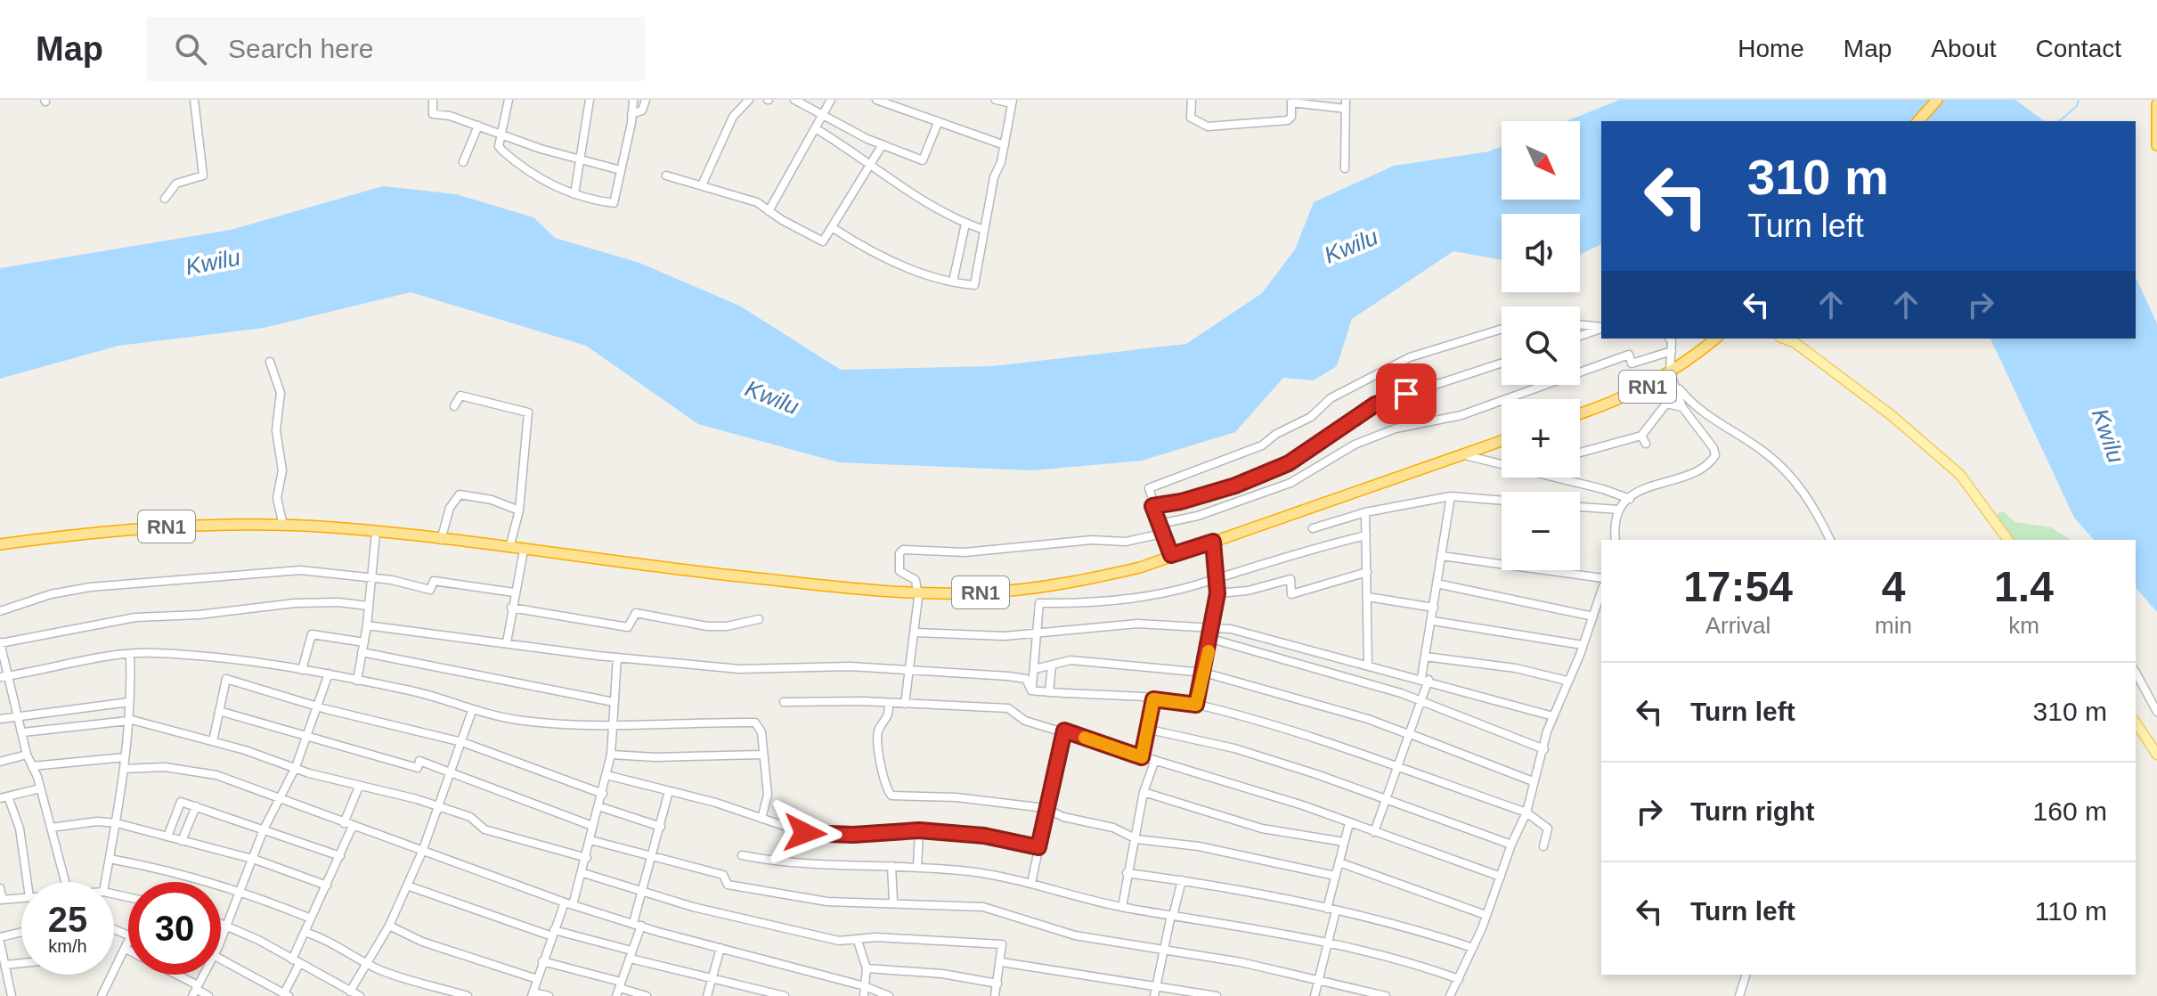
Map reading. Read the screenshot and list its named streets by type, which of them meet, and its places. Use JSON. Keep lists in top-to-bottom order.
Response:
{
  "streets": {
    "highway": ["RN1"]
  },
  "water": ["Kwilu"],
  "north": "bottom right",
  "page": {
    "header": "Map",
    "search": "Search here",
    "nav": [
      "Home",
      "Map",
      "About",
      "Contact"
    ],
    "map_buttons": ["+", "−"],
    "turn": ["310 m", "Turn left"],
    "eta": [
      "17:54",
      "Arrival",
      "4",
      "min",
      "1.4",
      "km"
    ],
    "list": [
      {
        "name": "Turn left",
        "value": "310 m"
      },
      {
        "name": "Turn right",
        "value": "160 m"
      },
      {
        "name": "Turn left",
        "value": "110 m"
      }
    ],
    "speed": "25 km/h",
    "limit": "30"
  }
}
